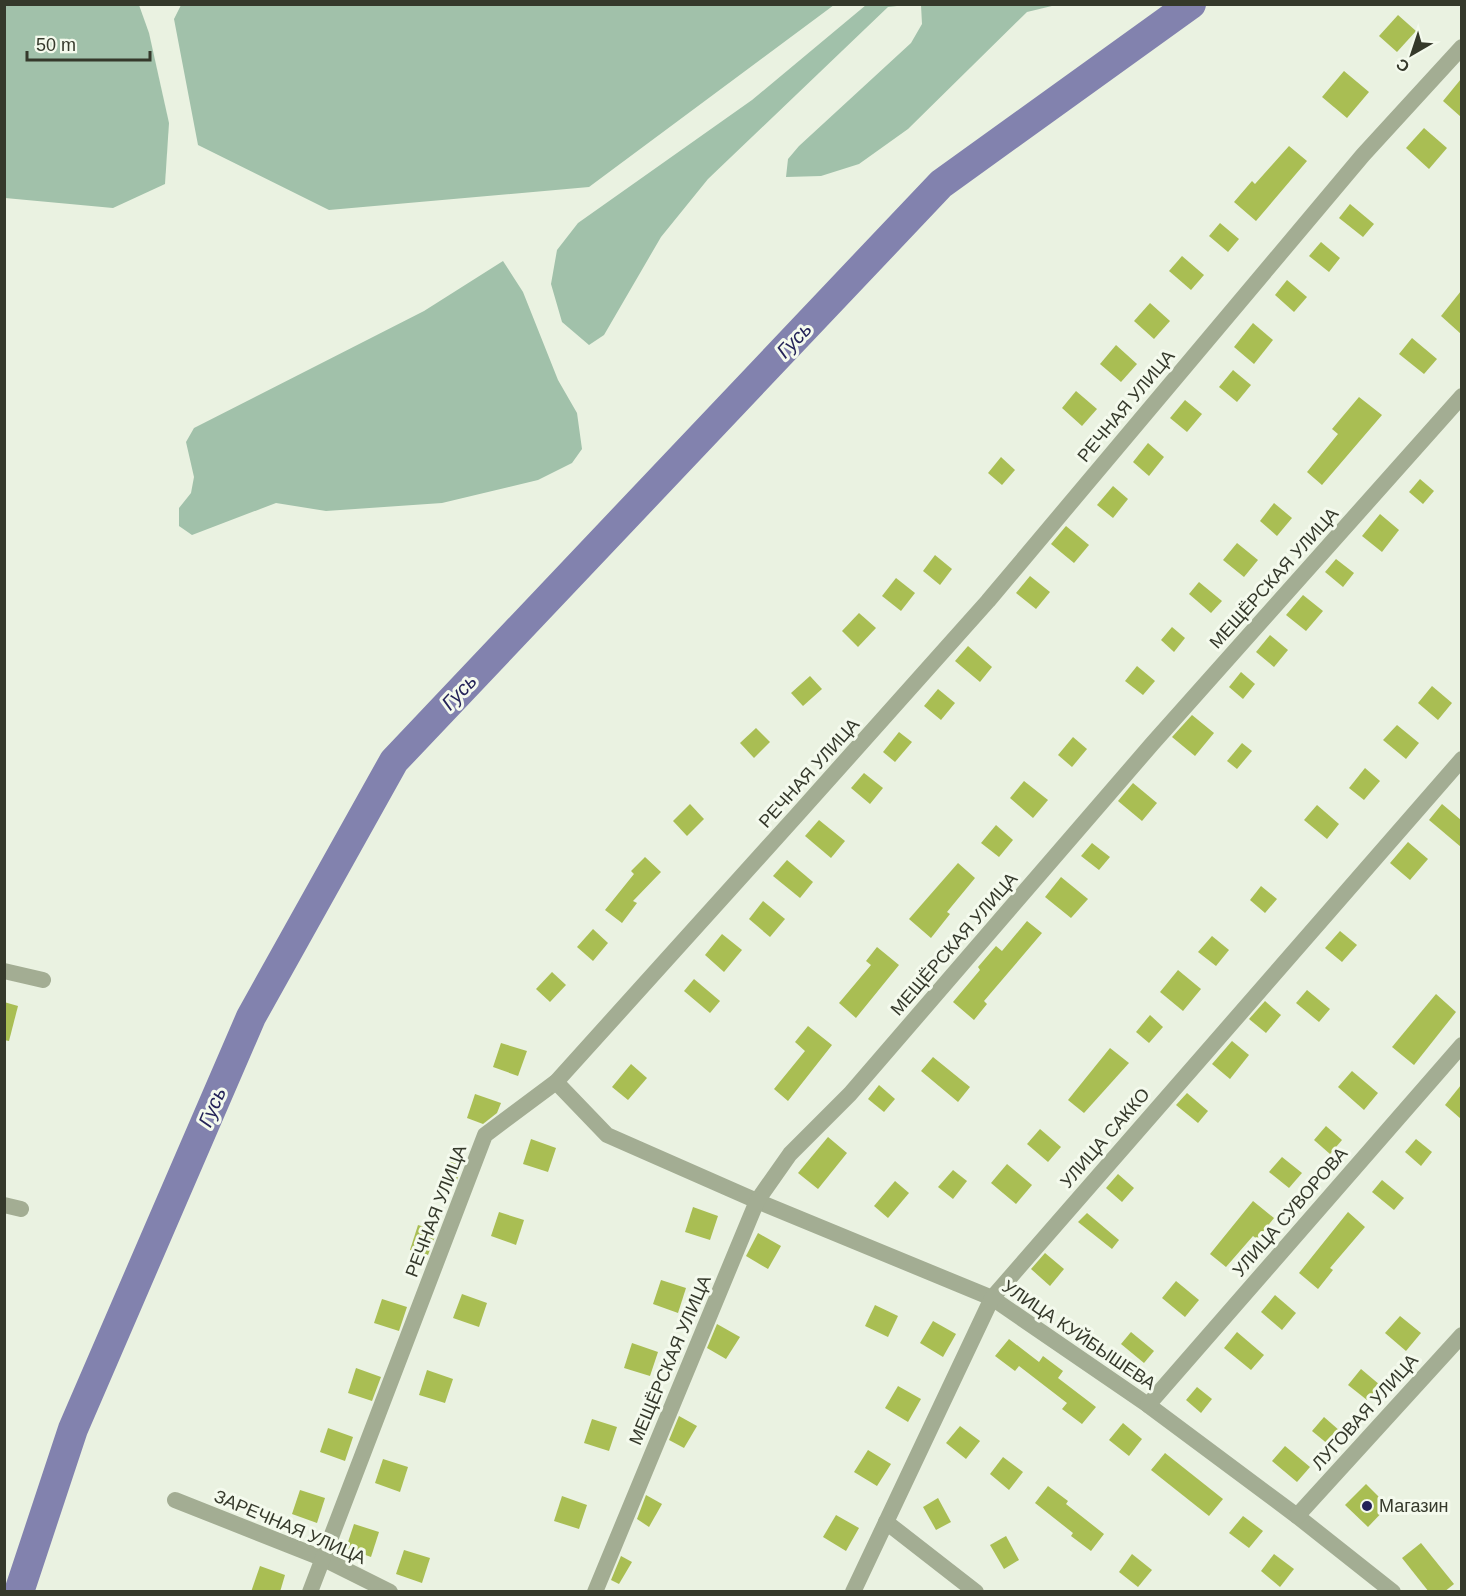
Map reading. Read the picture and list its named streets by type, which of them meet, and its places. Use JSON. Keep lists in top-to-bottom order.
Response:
{
  "streets": {
    "street": [
      "РЕЧНАЯ УЛИЦА",
      "МЕЩЁРСКАЯ УЛИЦА",
      "УЛИЦА САККО",
      "УЛИЦА СУВОРОВА",
      "УЛИЦА КУЙБЫШЕВА",
      "ЛУГОВАЯ УЛИЦА",
      "ЗАРЕЧНАЯ УЛИЦА"
    ]
  },
  "crossings": [
    ["РЕЧНАЯ УЛИЦА", "УЛИЦА КУЙБЫШЕВА"],
    ["РЕЧНАЯ УЛИЦА", "ЗАРЕЧНАЯ УЛИЦА"],
    ["МЕЩЁРСКАЯ УЛИЦА", "УЛИЦА КУЙБЫШЕВА"],
    ["УЛИЦА САККО", "УЛИЦА КУЙБЫШЕВА"],
    ["УЛИЦА СУВОРОВА", "УЛИЦА КУЙБЫШЕВА"],
    ["УЛИЦА КУЙБЫШЕВА", "ЛУГОВАЯ УЛИЦА"]
  ],
  "water": ["Гусь"],
  "places": ["Магазин"],
  "scale_bar": "50 m",
  "north": "bottom left"
}
